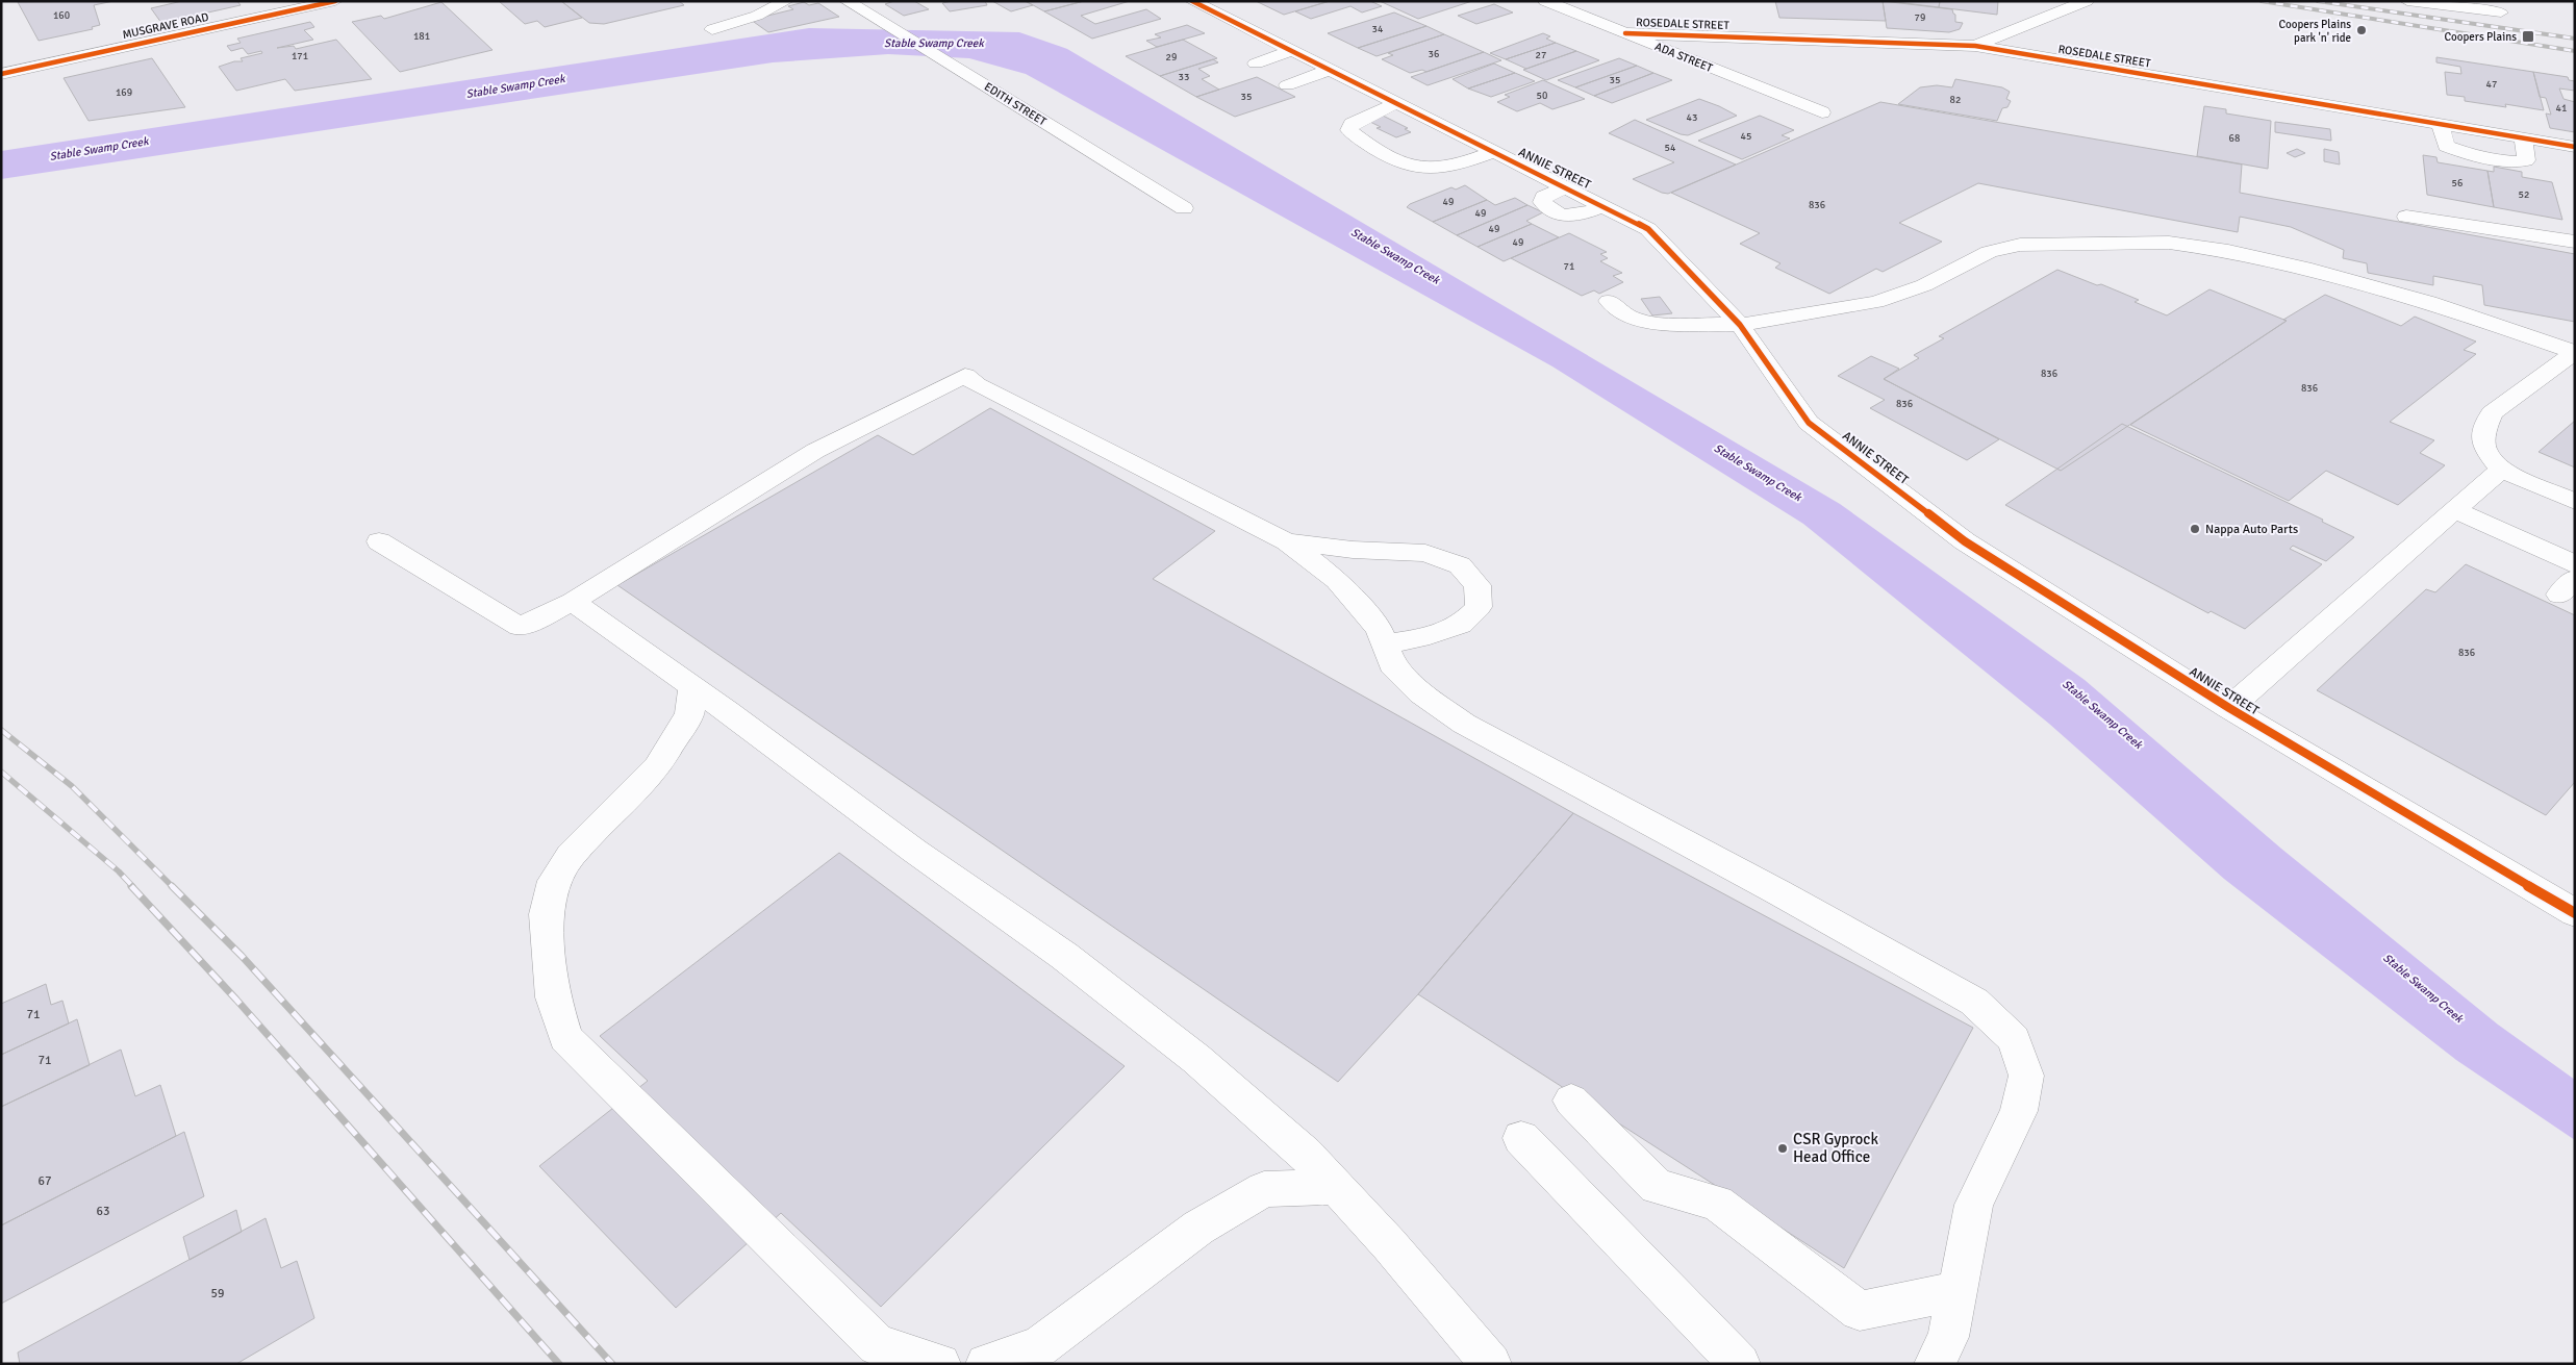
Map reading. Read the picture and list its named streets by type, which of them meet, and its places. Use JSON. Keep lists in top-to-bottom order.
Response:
{
  "streets": {
    "street": [
      "ROSEDALE STREET",
      "MUSGRAVE ROAD",
      "ADA STREET",
      "EDITH STREET",
      "ANNIE STREET"
    ]
  },
  "crossings": [
    ["ROSEDALE STREET", "ADA STREET"]
  ],
  "water": ["Stable Swamp Creek"],
  "places": {
    "other": ["Coopers Plains park 'n' ride", "Nappa Auto Parts", "CSR Gyprock Head Office"],
    "transit": ["Coopers Plains"]
  },
  "house_numbers": [
    "160",
    "79",
    "34",
    "181",
    "36",
    "27",
    "171",
    "29",
    "33",
    "35",
    "47",
    "169",
    "50",
    "35",
    "82",
    "41",
    "43",
    "45",
    "68",
    "54",
    "56",
    "52",
    "49",
    "836",
    "49",
    "49",
    "49",
    "71",
    "836",
    "836",
    "836",
    "836",
    "71",
    "71",
    "67",
    "63",
    "59"
  ]
}
